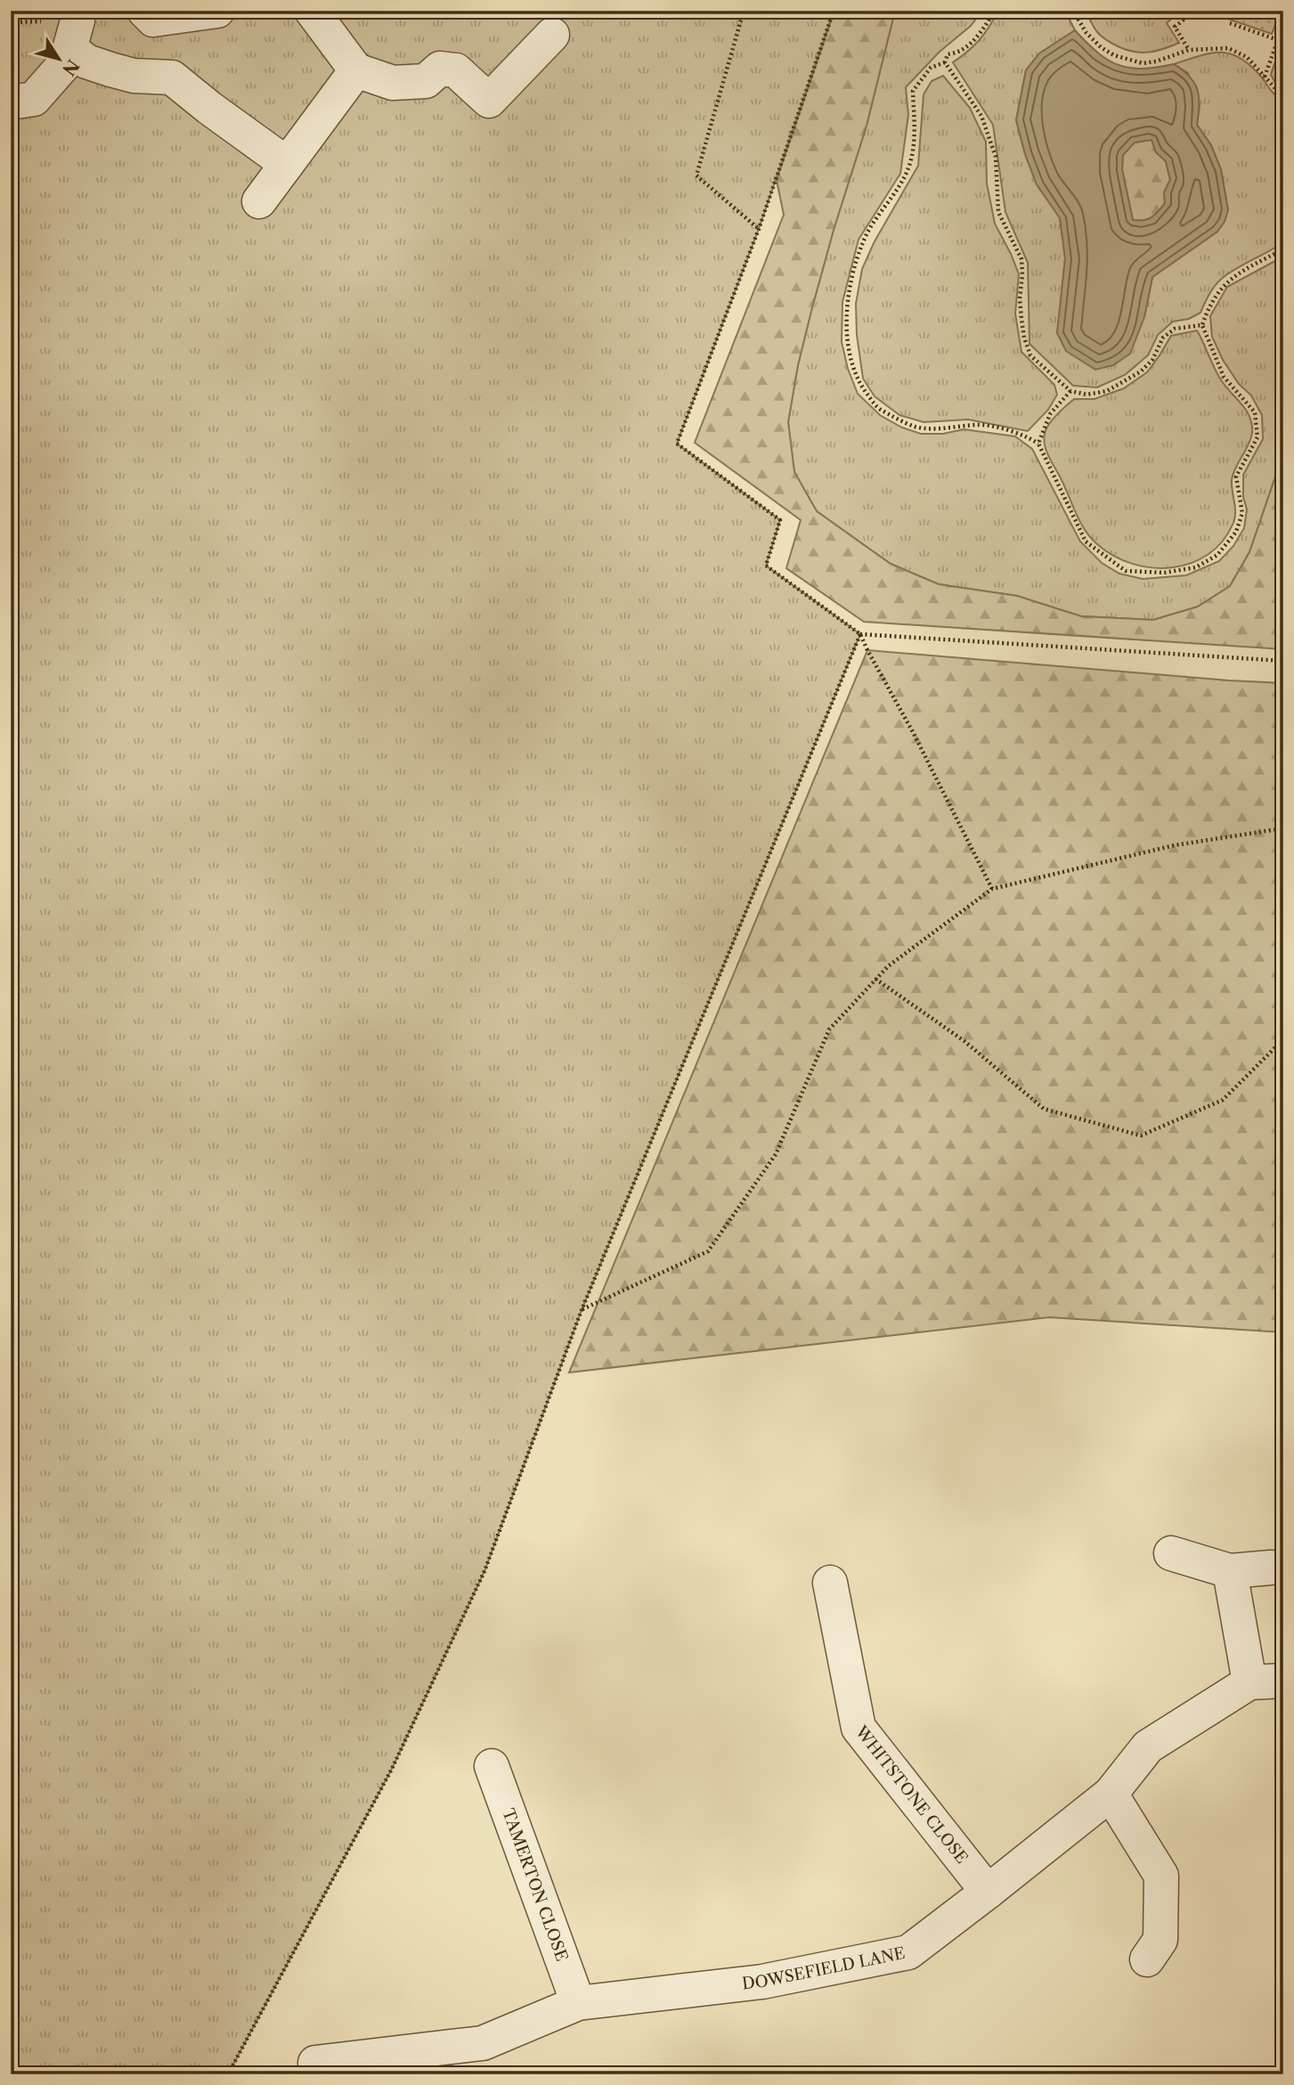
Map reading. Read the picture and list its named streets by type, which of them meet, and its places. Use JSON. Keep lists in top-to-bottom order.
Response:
{
  "streets": {
    "street": ["WHITSTONE CLOSE", "TAMERTON CLOSE", "DOWSEFIELD LANE"]
  },
  "crossings": [
    ["WHITSTONE CLOSE", "DOWSEFIELD LANE"],
    ["TAMERTON CLOSE", "DOWSEFIELD LANE"]
  ],
  "north": "bottom right"
}
